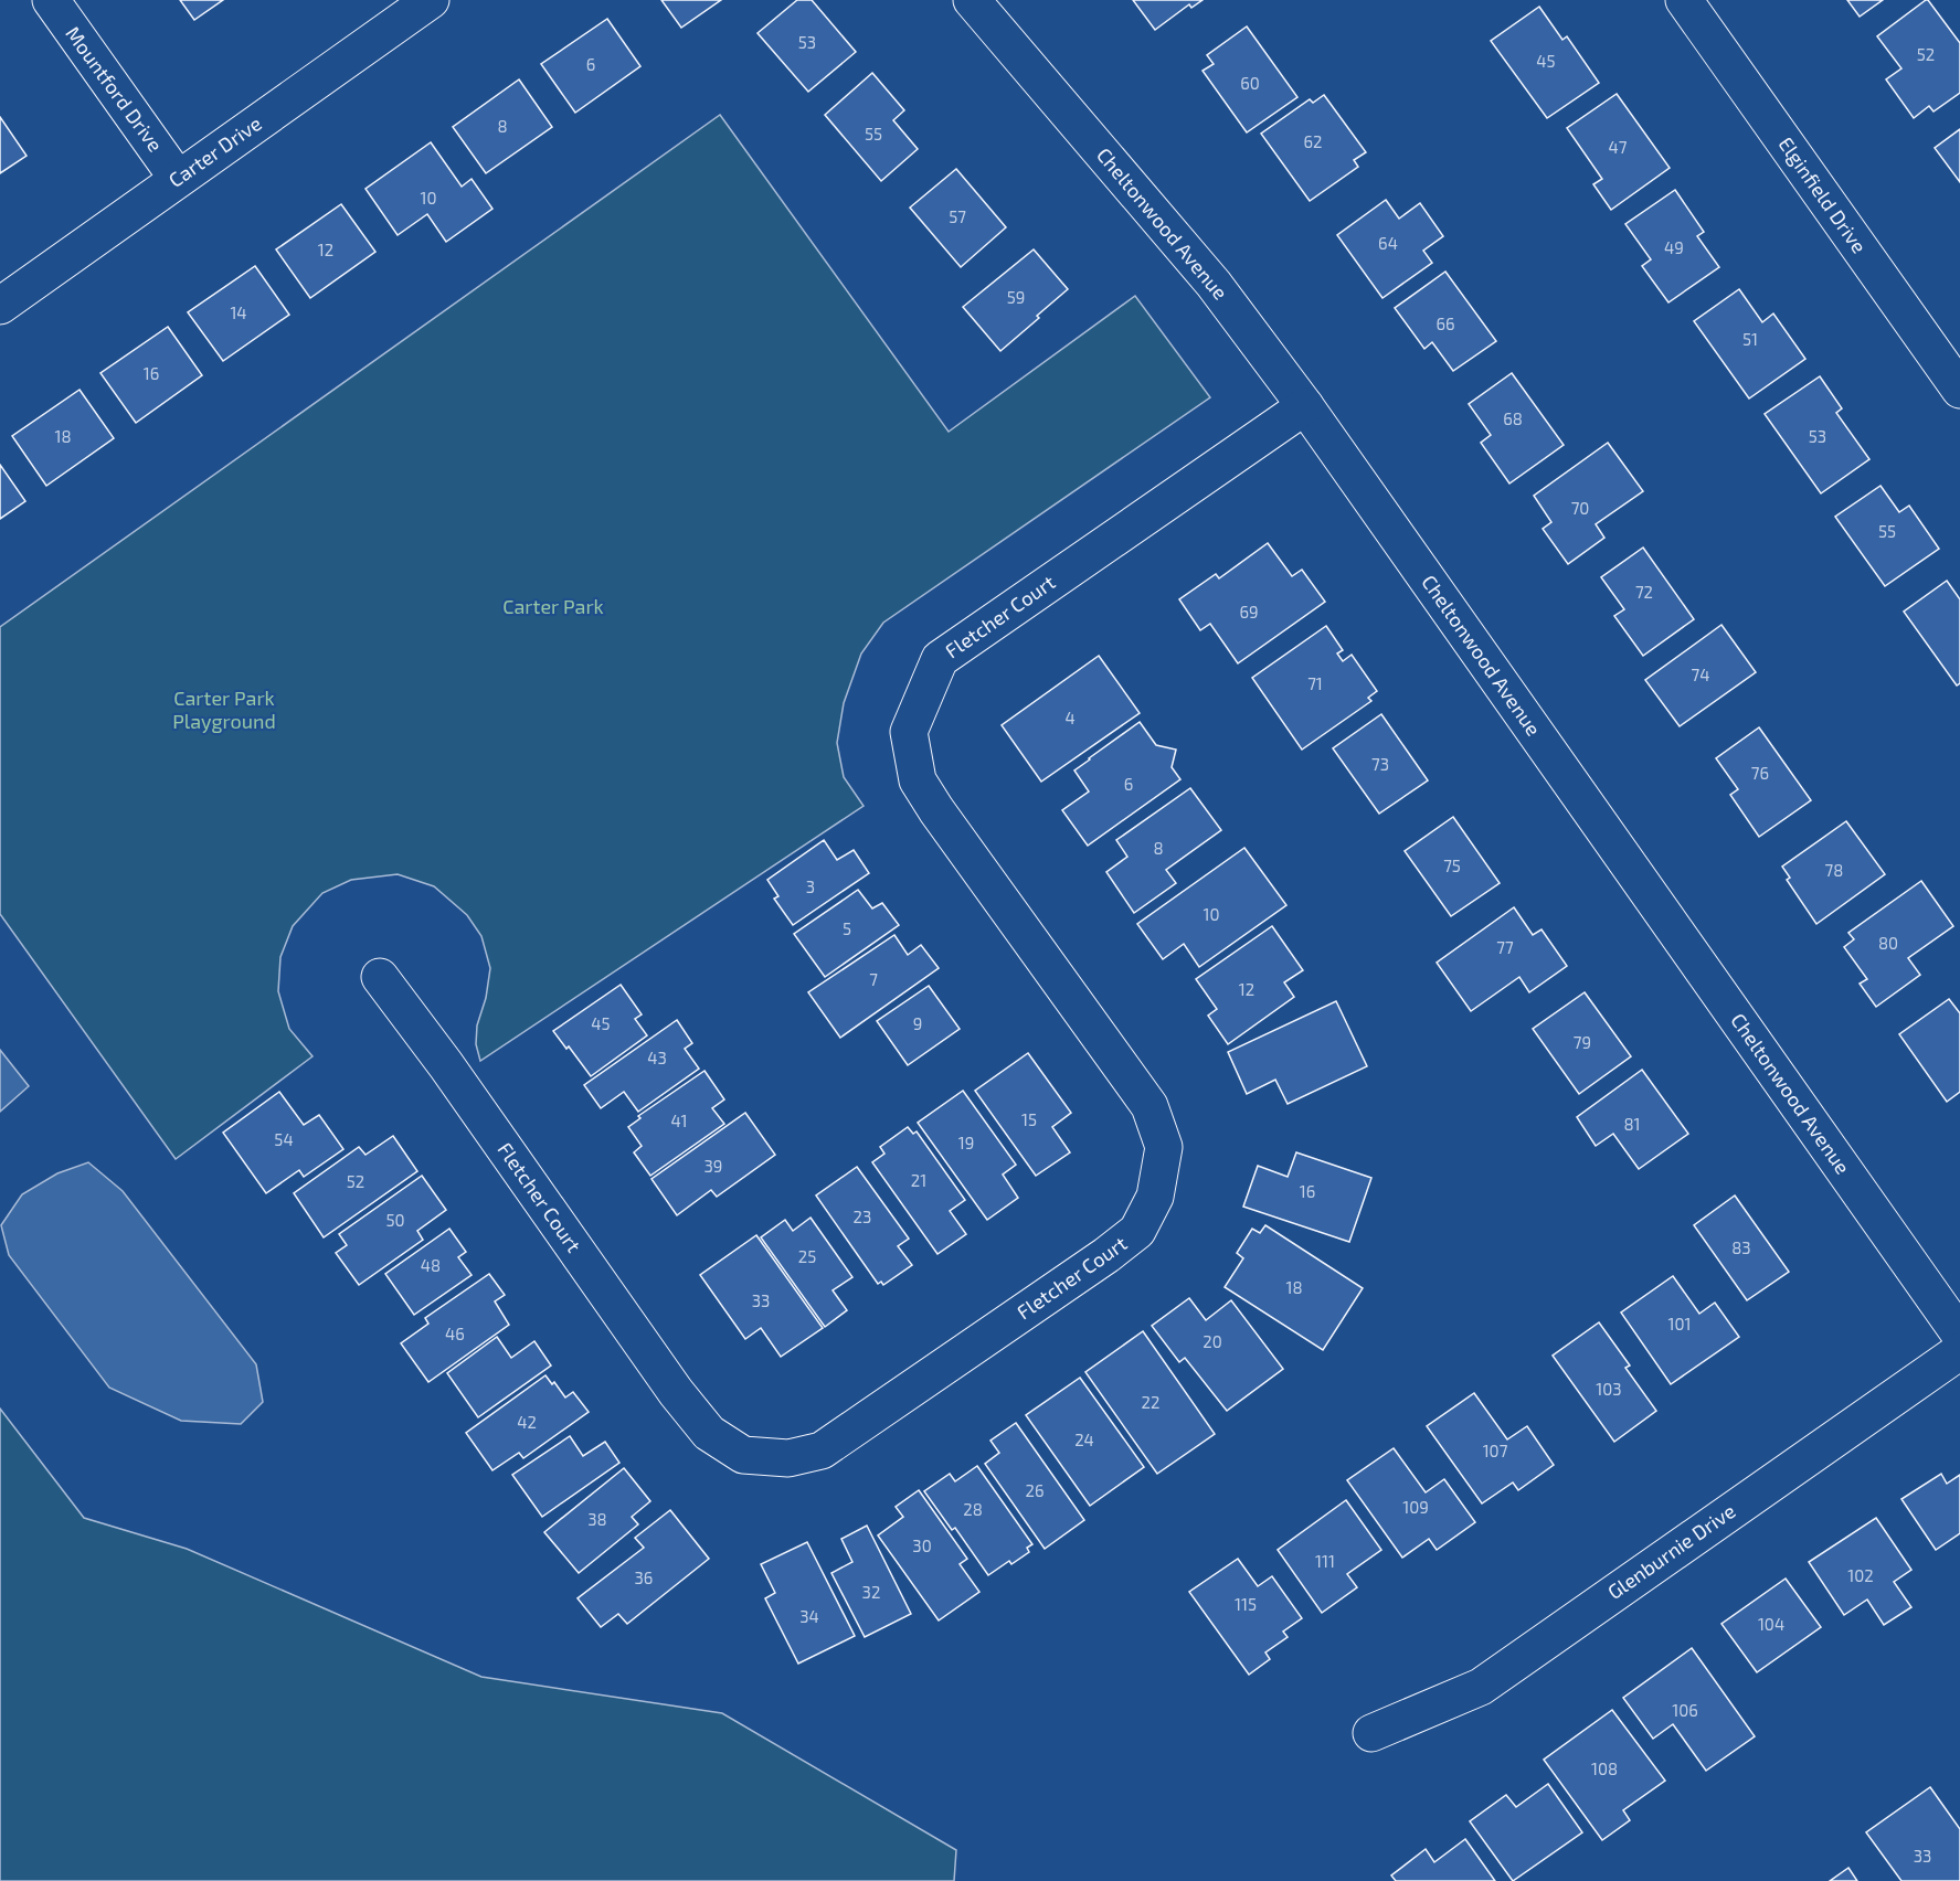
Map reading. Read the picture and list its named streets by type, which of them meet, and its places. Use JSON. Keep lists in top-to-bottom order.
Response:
{
  "streets": {
    "street": [
      "Mountford Drive",
      "Carter Drive",
      "Elginfield Drive",
      "Cheltonwood Avenue",
      "Fletcher Court",
      "Glenburnie Drive"
    ]
  },
  "crossings": [
    ["Mountford Drive", "Carter Drive"],
    ["Cheltonwood Avenue", "Fletcher Court"]
  ],
  "parks": ["Carter Park", "Carter Park Playground"],
  "house_numbers": [
    "53",
    "52",
    "45",
    "6",
    "60",
    "8",
    "55",
    "62",
    "47",
    "10",
    "57",
    "64",
    "49",
    "12",
    "59",
    "14",
    "66",
    "51",
    "16",
    "68",
    "18",
    "53",
    "70",
    "55",
    "72",
    "69",
    "74",
    "71",
    "4",
    "73",
    "76",
    "6",
    "8",
    "75",
    "78",
    "3",
    "10",
    "5",
    "80",
    "77",
    "7",
    "12",
    "45",
    "9",
    "79",
    "43",
    "15",
    "41",
    "81",
    "54",
    "19",
    "39",
    "21",
    "52",
    "16",
    "23",
    "50",
    "83",
    "25",
    "48",
    "18",
    "33",
    "101",
    "46",
    "20",
    "103",
    "22",
    "42",
    "24",
    "107",
    "26",
    "109",
    "28",
    "38",
    "30",
    "111",
    "102",
    "36",
    "32",
    "115",
    "34",
    "104",
    "106",
    "108",
    "33"
  ]
}
